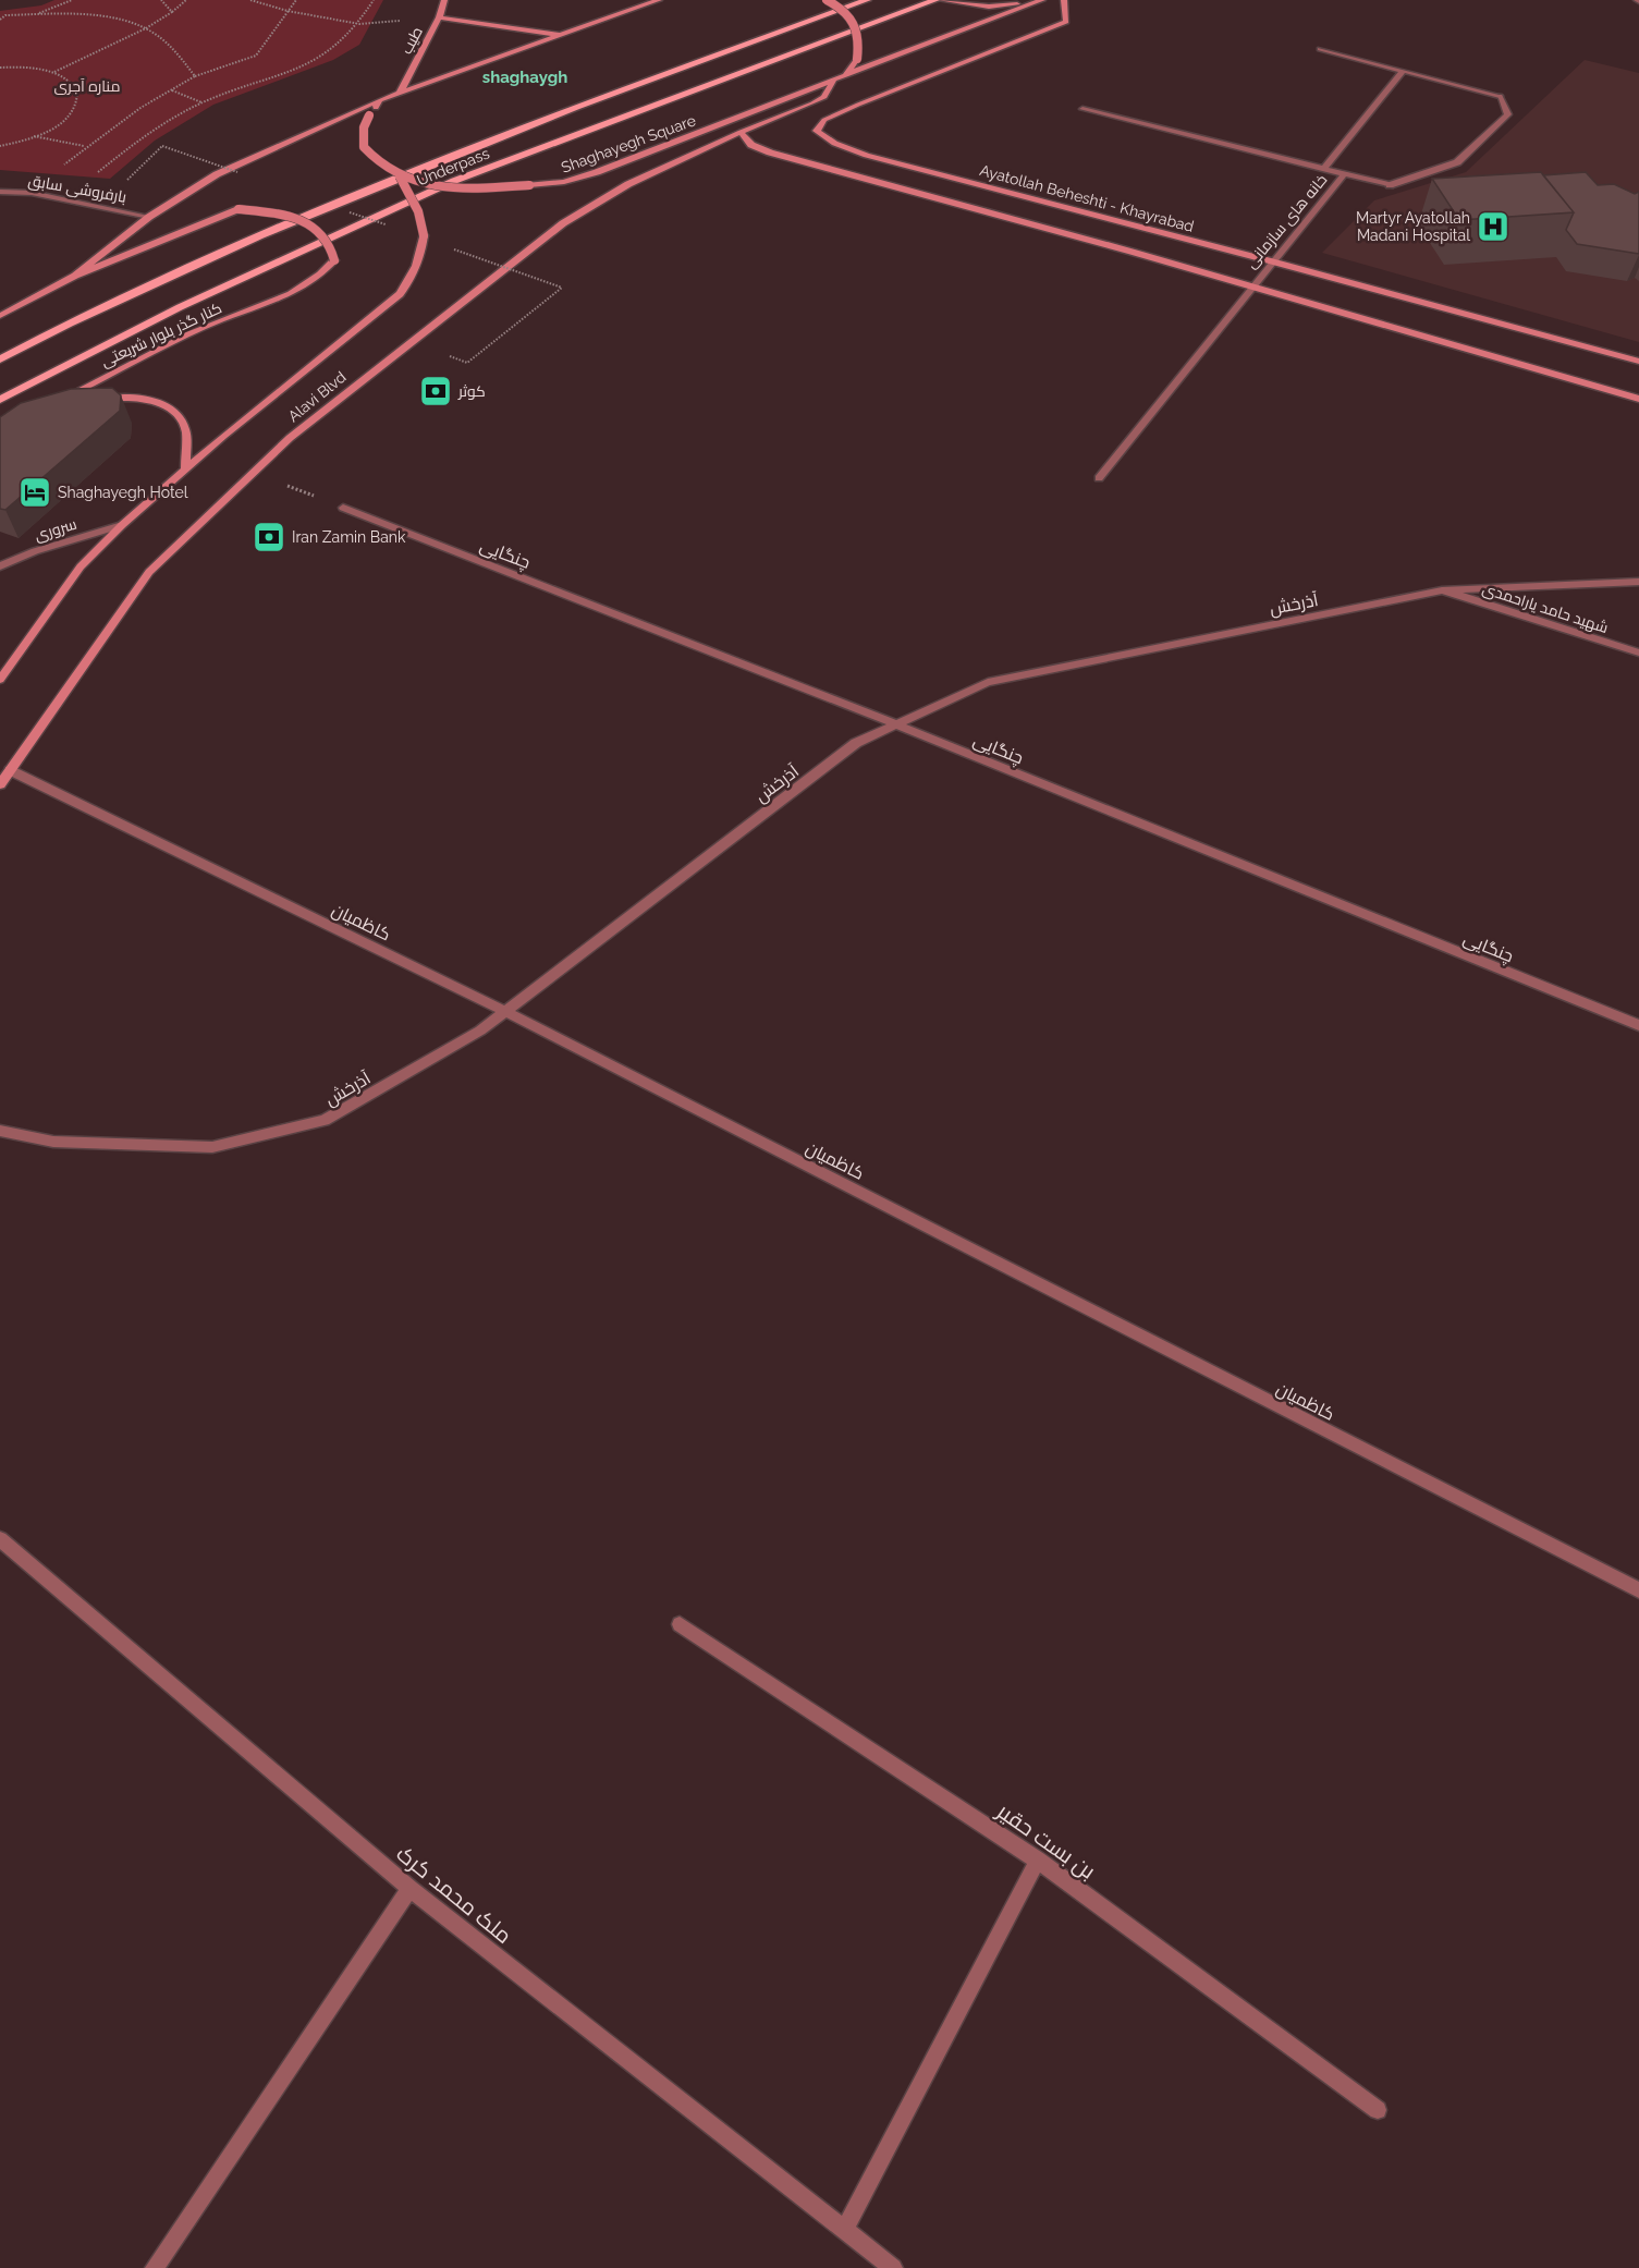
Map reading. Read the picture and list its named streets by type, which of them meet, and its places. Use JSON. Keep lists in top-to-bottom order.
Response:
{
  "streets": {
    "main road": [
      "طیب",
      "Shaghayegh Square",
      "Underpass",
      "Ayatollah Beheshti - Khayrabad",
      "کنار گذر بلوار شریعتی",
      "Alavi Blvd"
    ],
    "street": [
      "بارفروشی سابق",
      "خانه های سازمانی",
      "سروری",
      "چنگایی",
      "آذرخش",
      "شهید حامد یاراحمدی",
      "کاظمیان",
      "بن بست حقیر",
      "ملک محمد کرک"
    ]
  },
  "crossings": [
    ["Shaghayegh Square", "Alavi Blvd"],
    ["Underpass", "کنار گذر بلوار شریعتی"],
    ["Ayatollah Beheshti - Khayrabad", "خانه های سازمانی"],
    ["Alavi Blvd", "سروری"],
    ["Alavi Blvd", "کاظمیان"],
    ["چنگایی", "آذرخش"],
    ["آذرخش", "شهید حامد یاراحمدی"],
    ["آذرخش", "کاظمیان"]
  ],
  "districts": ["shaghaygh"],
  "parks": ["مناره آجری"],
  "places": {
    "hospital": ["Martyr Ayatollah Madani Hospital"],
    "bank": ["کوثر", "Iran Zamin Bank"],
    "hotel": ["Shaghayegh Hotel"]
  }
}
